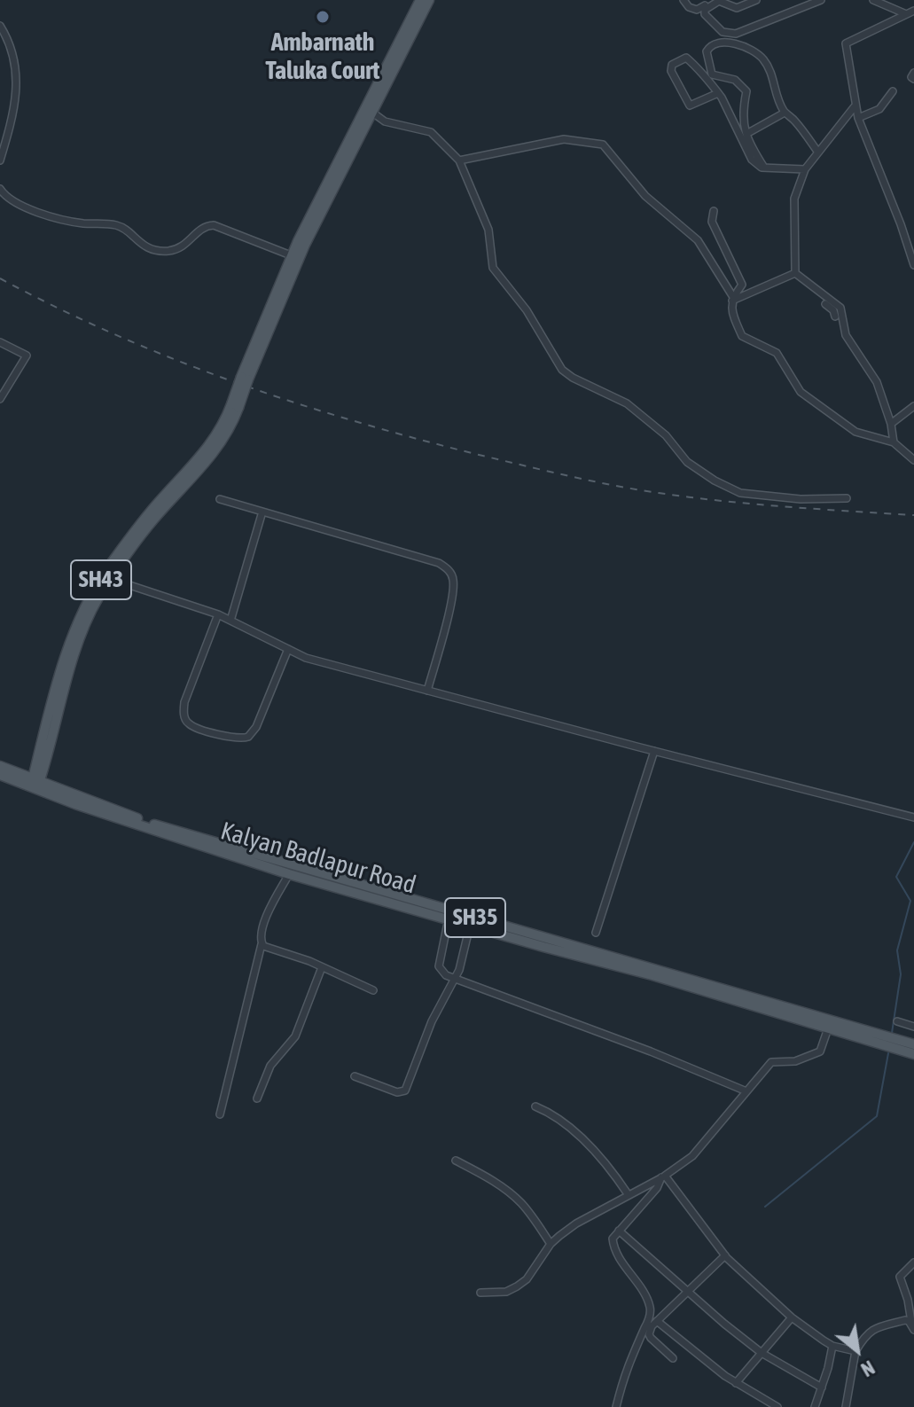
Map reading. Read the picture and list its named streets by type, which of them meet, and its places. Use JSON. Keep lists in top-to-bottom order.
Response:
{
  "streets": {
    "main road": ["SH43", "Kalyan Badlapur Road", "SH35"]
  },
  "crossings": [
    ["SH43", "Kalyan Badlapur Road"]
  ],
  "places": ["Ambarnath Taluka Court"],
  "north": "bottom right"
}
